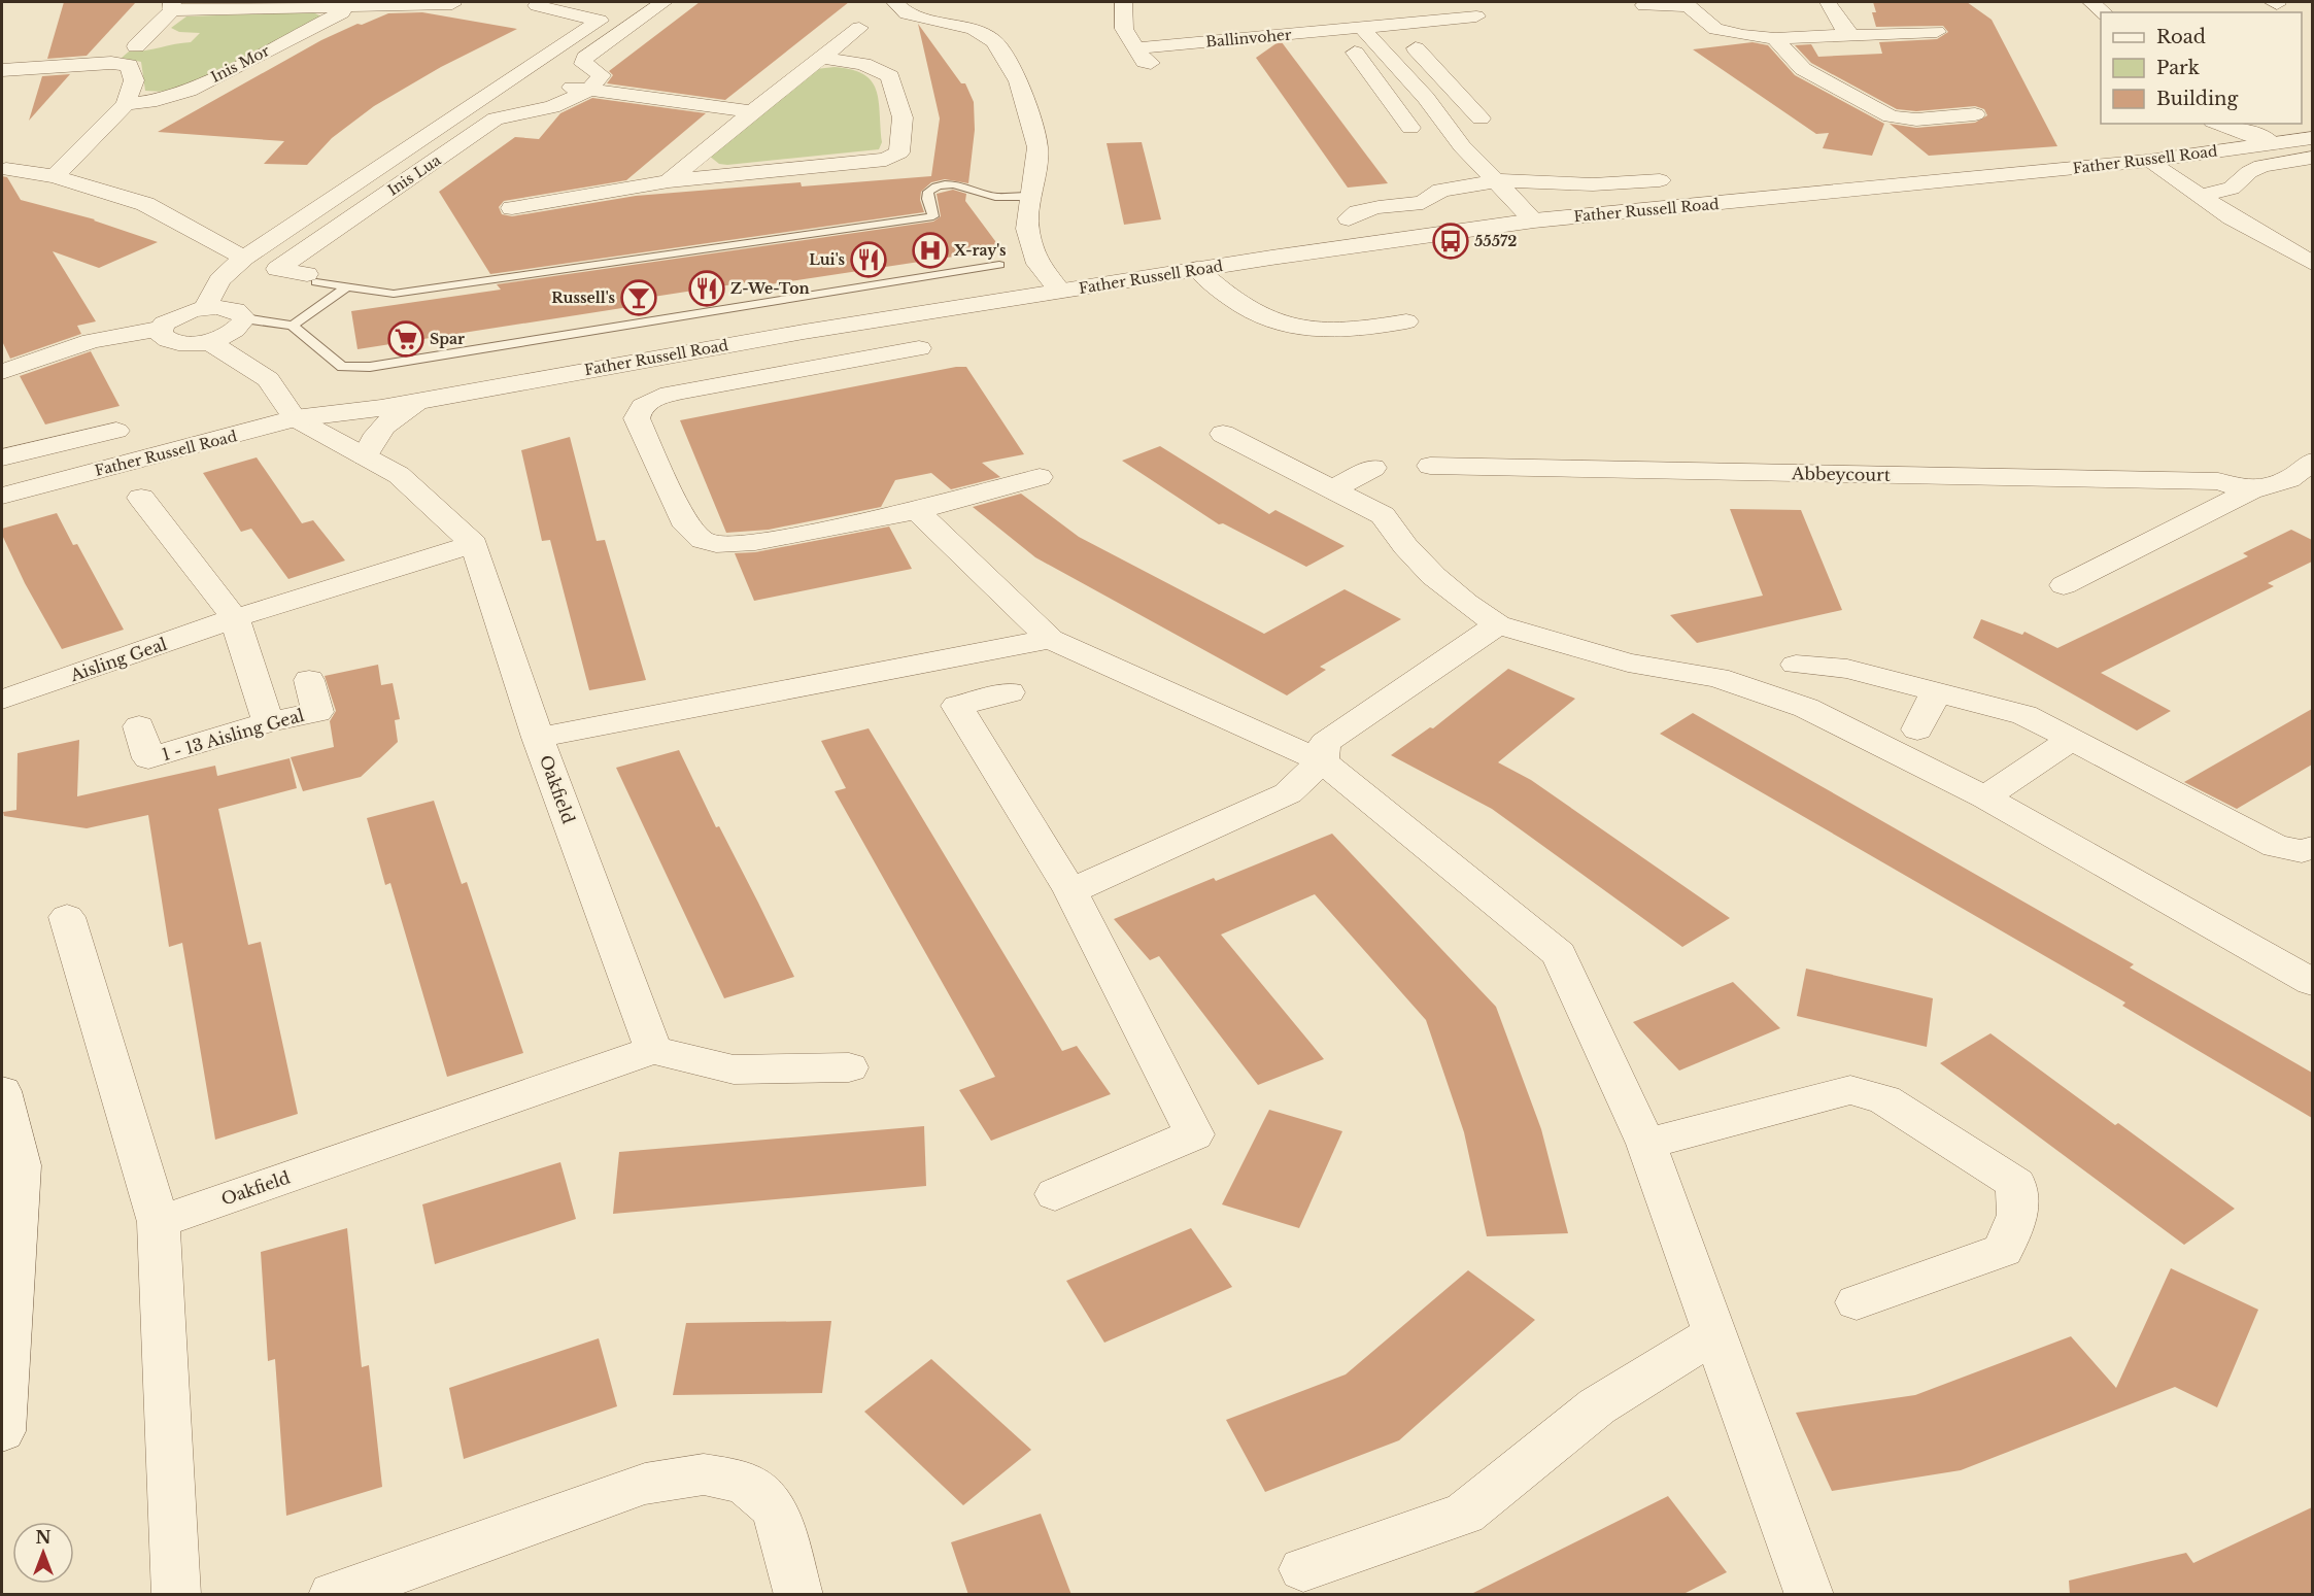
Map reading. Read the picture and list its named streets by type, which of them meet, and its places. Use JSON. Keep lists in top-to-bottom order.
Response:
{
  "streets": {
    "street": [
      "Ballinvoher",
      "Inis Mor",
      "Father Russell Road",
      "Inis Lua",
      "Abbeycourt",
      "Aisling Geal",
      "1 - 13 Aisling Geal",
      "Oakfield"
    ]
  },
  "crossings": [
    ["Aisling Geal", "Oakfield"]
  ],
  "places": {
    "bus stop": ["55572"],
    "hospital": ["X-ray's"],
    "restaurant": ["Lui's", "Z-We-Ton"],
    "bar": ["Russell's"],
    "supermarket": ["Spar"]
  },
  "legend": ["Road", "Park", "Building"],
  "north": "top"
}
